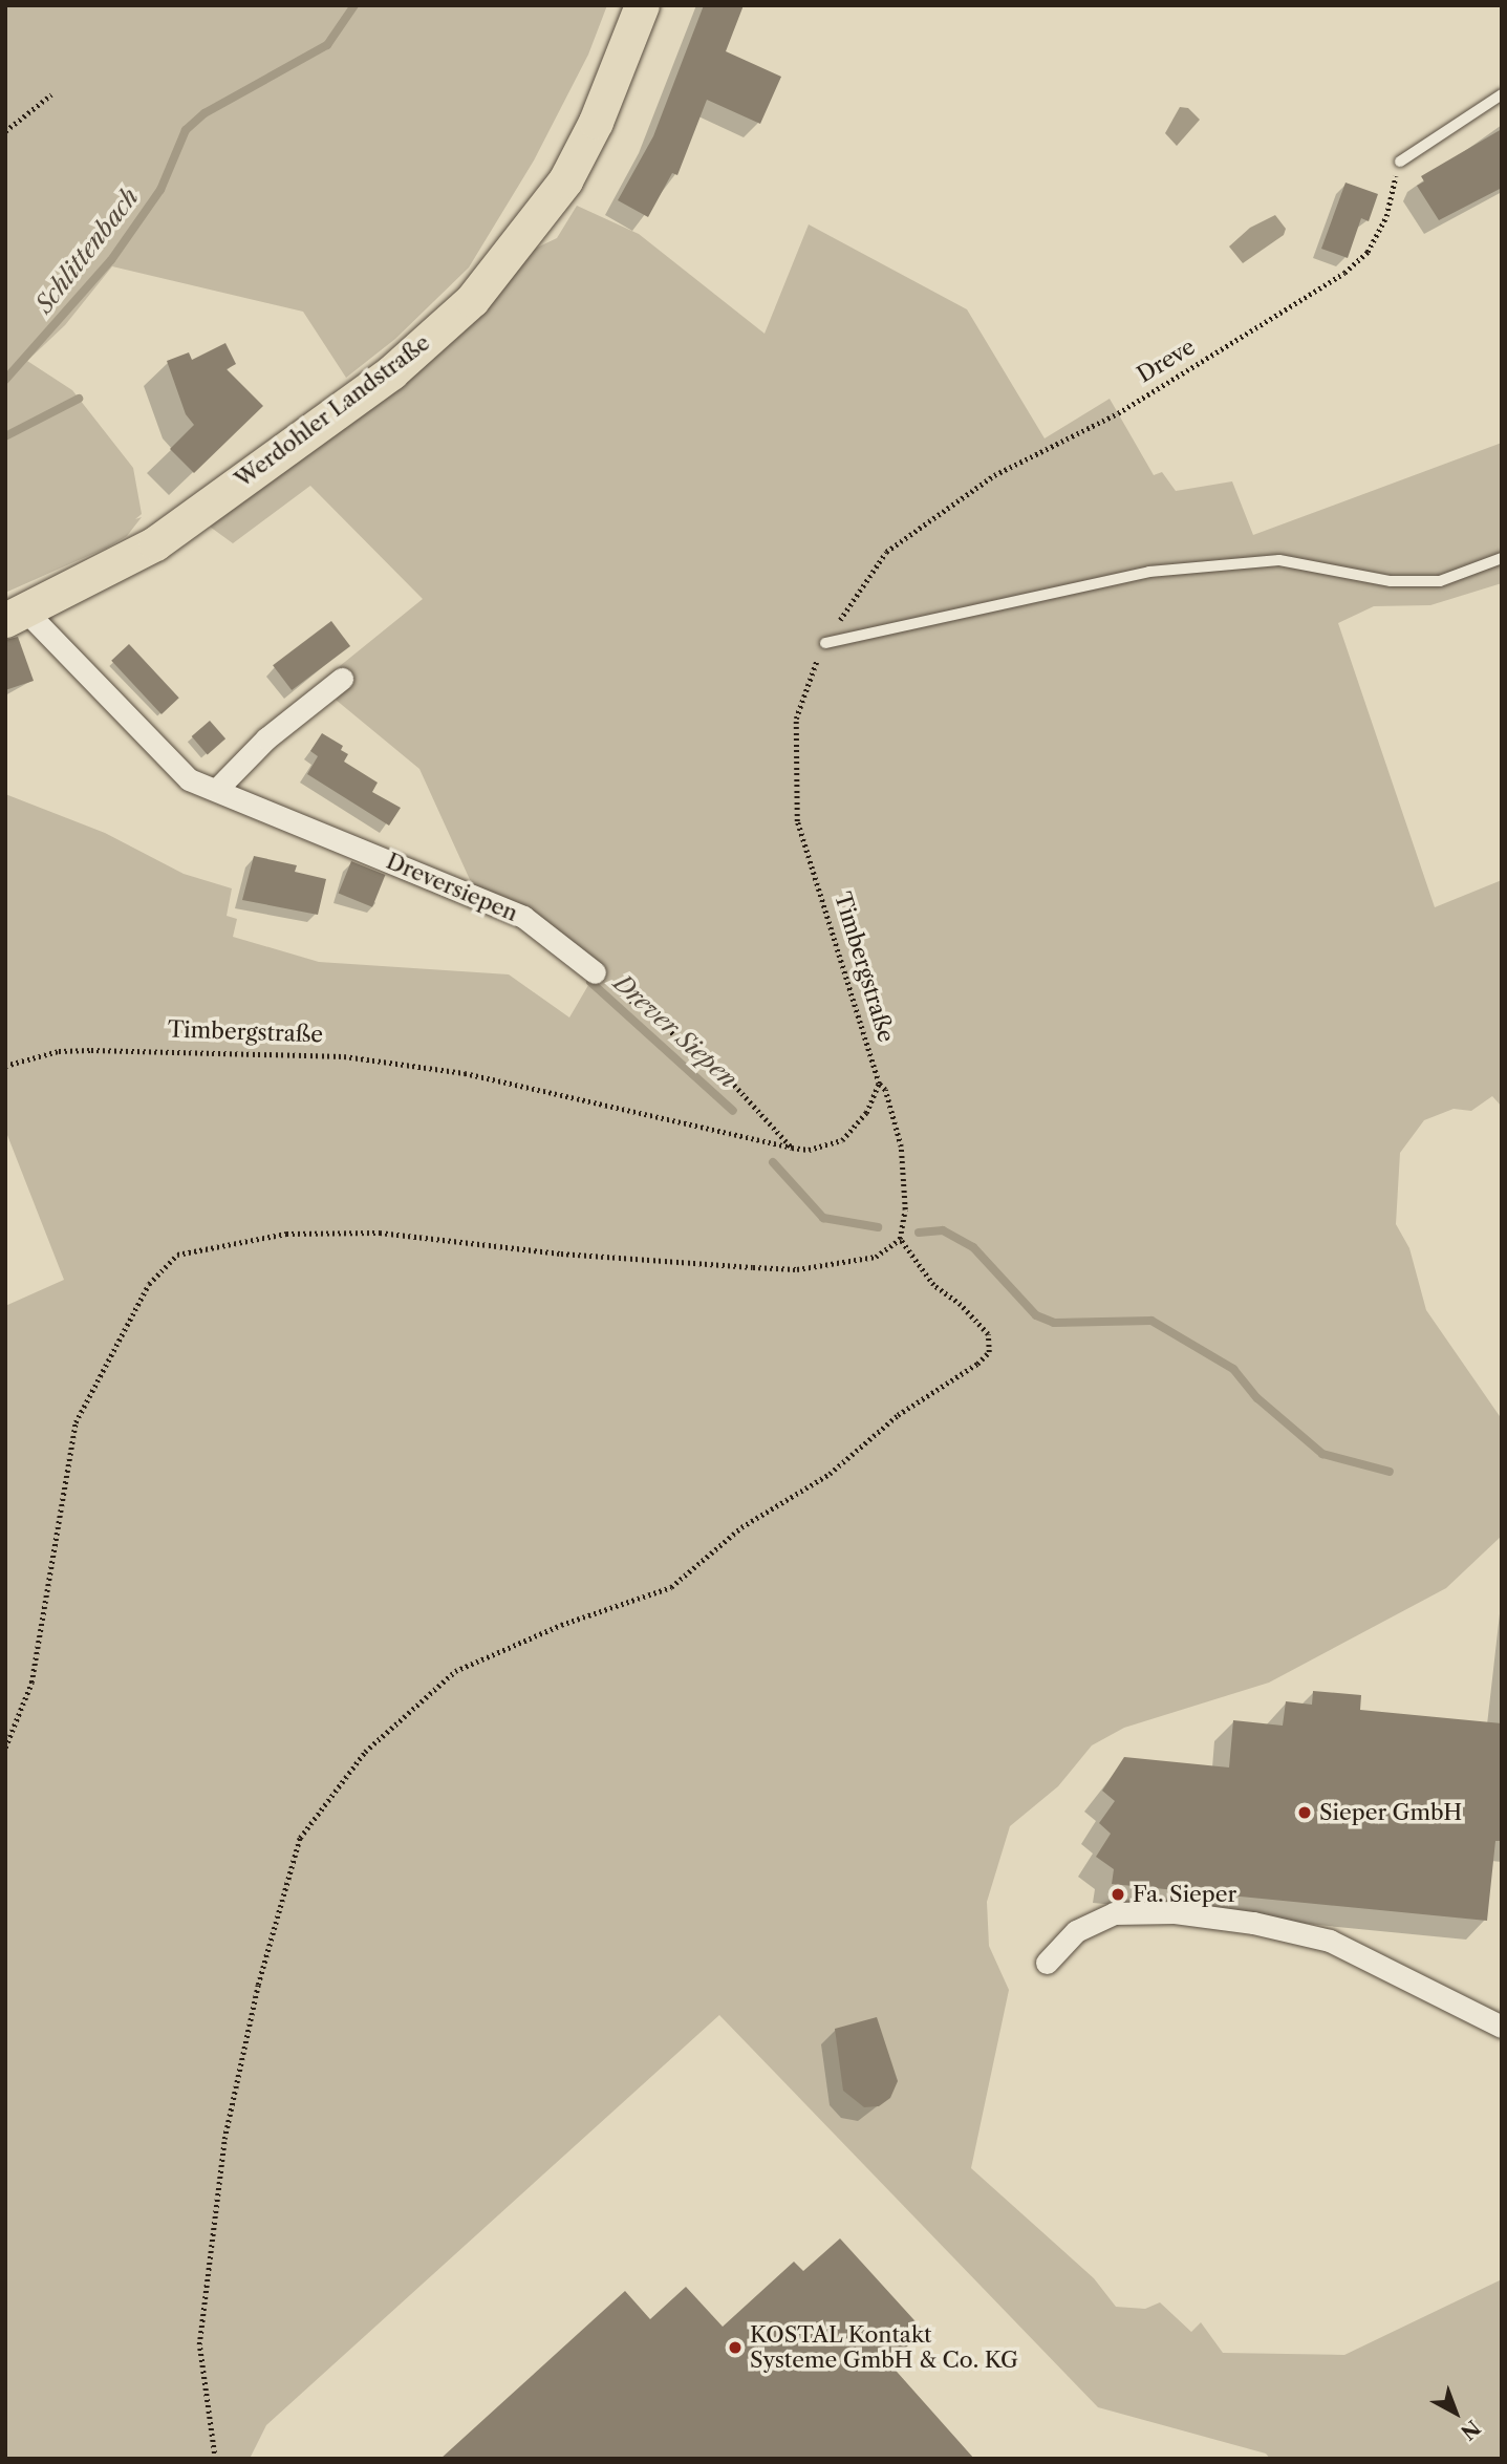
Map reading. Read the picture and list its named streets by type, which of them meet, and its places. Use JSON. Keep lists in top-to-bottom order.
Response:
{
  "streets": {
    "main road": ["Werdohler Landstraße"],
    "street": ["Dreversiepen"],
    "path": ["Dreve", "Timbergstraße"]
  },
  "crossings": [
    ["Dreve", "Timbergstraße"],
    ["Werdohler Landstraße", "Dreversiepen"]
  ],
  "water": ["Schlittenbach", "Drever Siepen"],
  "places": ["Sieper GmbH", "Fa. Sieper", "KOSTAL Kontakt Systeme GmbH & Co. KG"],
  "north": "bottom right"
}
